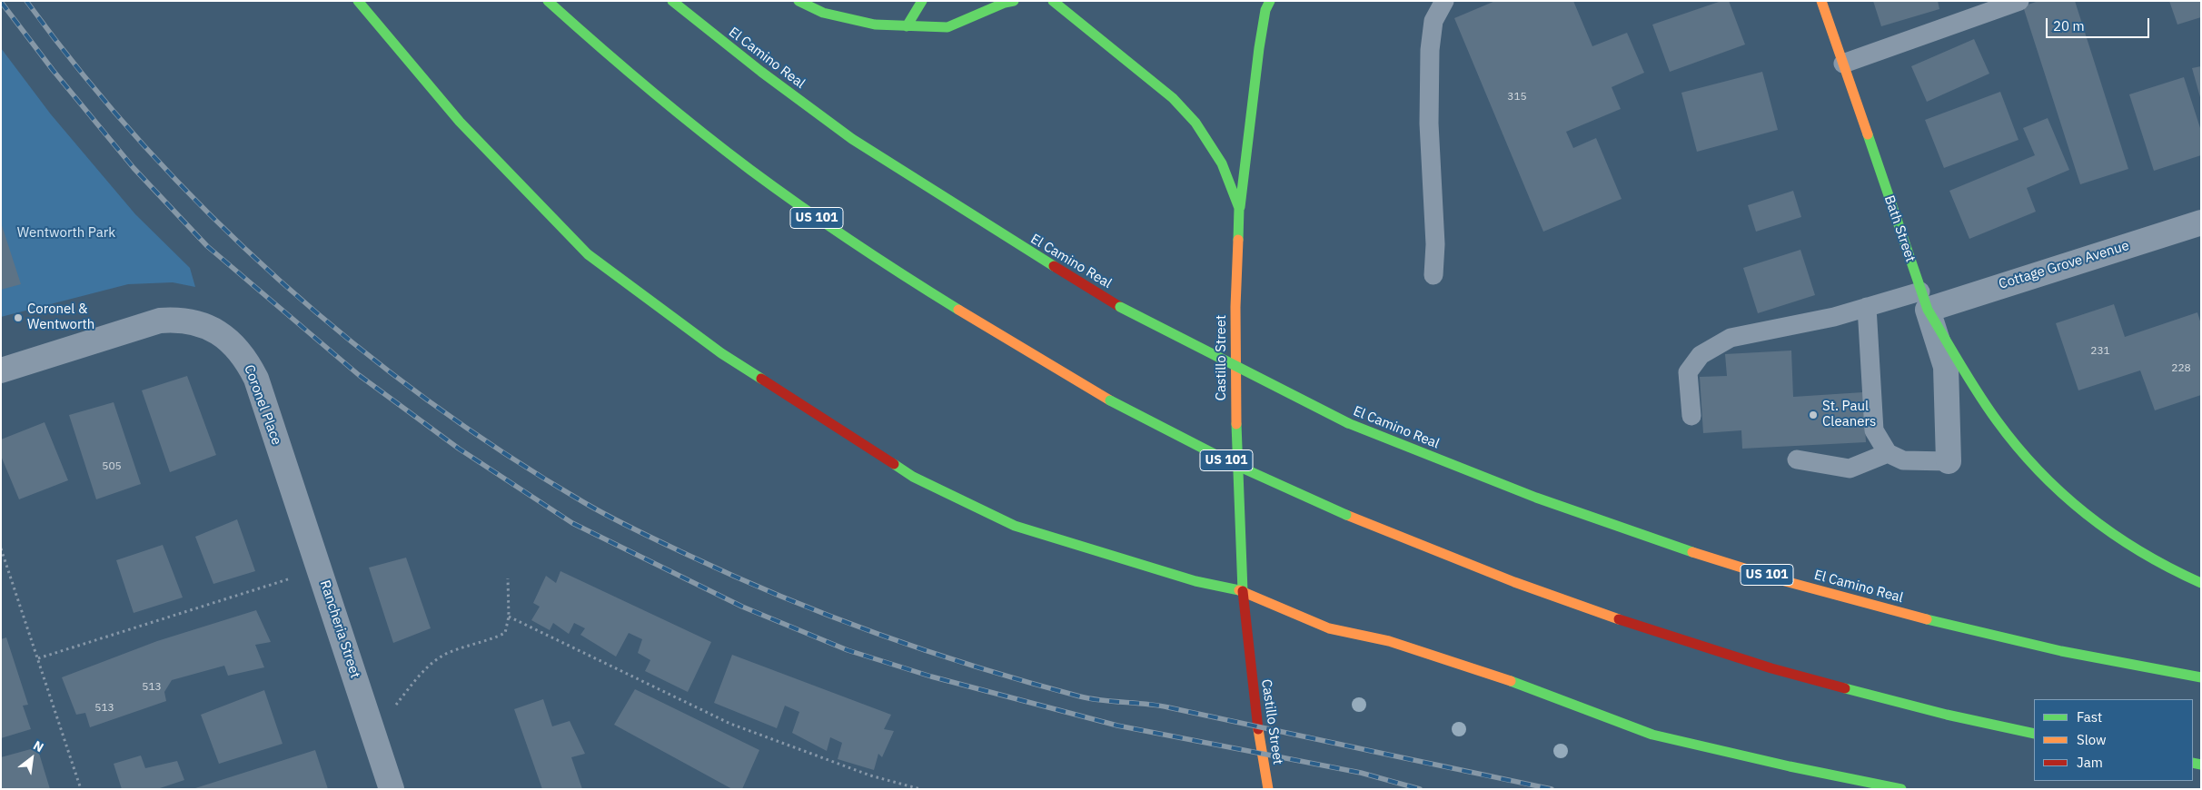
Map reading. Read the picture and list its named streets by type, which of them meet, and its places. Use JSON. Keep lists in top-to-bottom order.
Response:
{
  "streets": {
    "main road": [
      "El Camino Real",
      "US 101",
      "Bath Street",
      "Castillo Street"
    ],
    "street": ["Cottage Grove Avenue", "Coronel Place", "Rancheria Street"]
  },
  "crossings": [
    ["Bath Street", "Cottage Grove Avenue"],
    ["Coronel Place", "Rancheria Street"]
  ],
  "parks": ["Wentworth Park"],
  "places": ["Coronel & Wentworth", "St. Paul Cleaners"],
  "house_numbers": [
    "315",
    "231",
    "228",
    "505",
    "513",
    "513"
  ],
  "legend": ["Fast", "Slow", "Jam"],
  "scale_bar": "20 m",
  "north": "top right"
}
